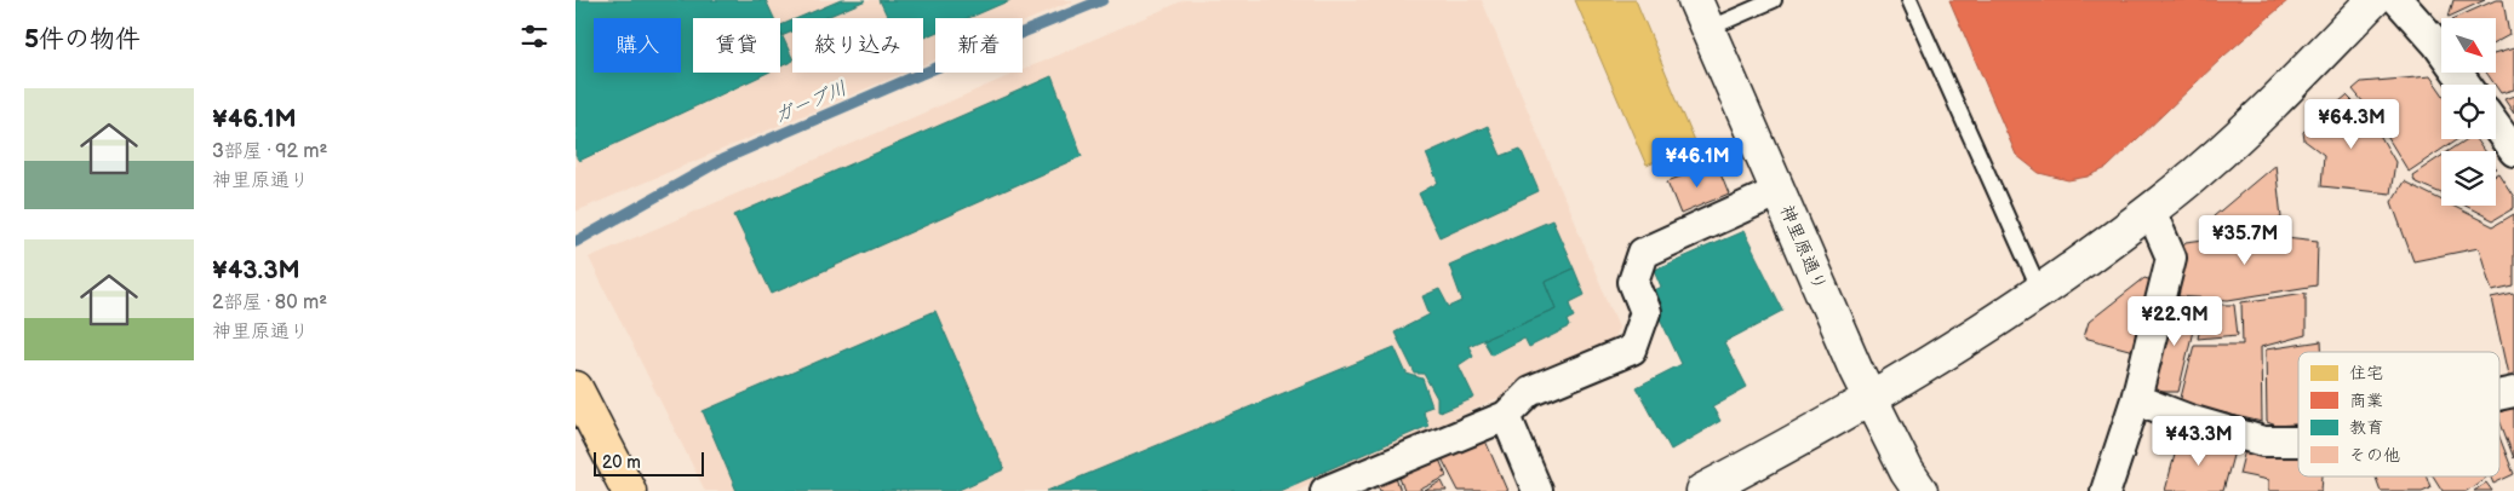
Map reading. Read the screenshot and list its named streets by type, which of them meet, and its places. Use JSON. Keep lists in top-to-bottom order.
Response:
{
  "streets": {
    "street": ["神里原通り"]
  },
  "water": ["ガーブ川"],
  "legend": [
    "住宅",
    "商業",
    "教育",
    "その他"
  ],
  "scale_bar": "20 m",
  "north": "bottom right",
  "page": {
    "heading": "5件の物件",
    "chip": [
      "購入",
      "賃貸",
      "絞り込み",
      "新着"
    ],
    "list": [
      {
        "name": "¥46.1M",
        "note": "3部屋 · 92 m² · 神里原通り"
      },
      {
        "name": "¥43.3M",
        "note": "2部屋 · 80 m² · 神里原通り"
      }
    ],
    "price": [
      "¥64.3M",
      "¥46.1M",
      "¥35.7M",
      "¥22.9M",
      "¥43.3M"
    ],
    "scale": "20 m"
  }
}
